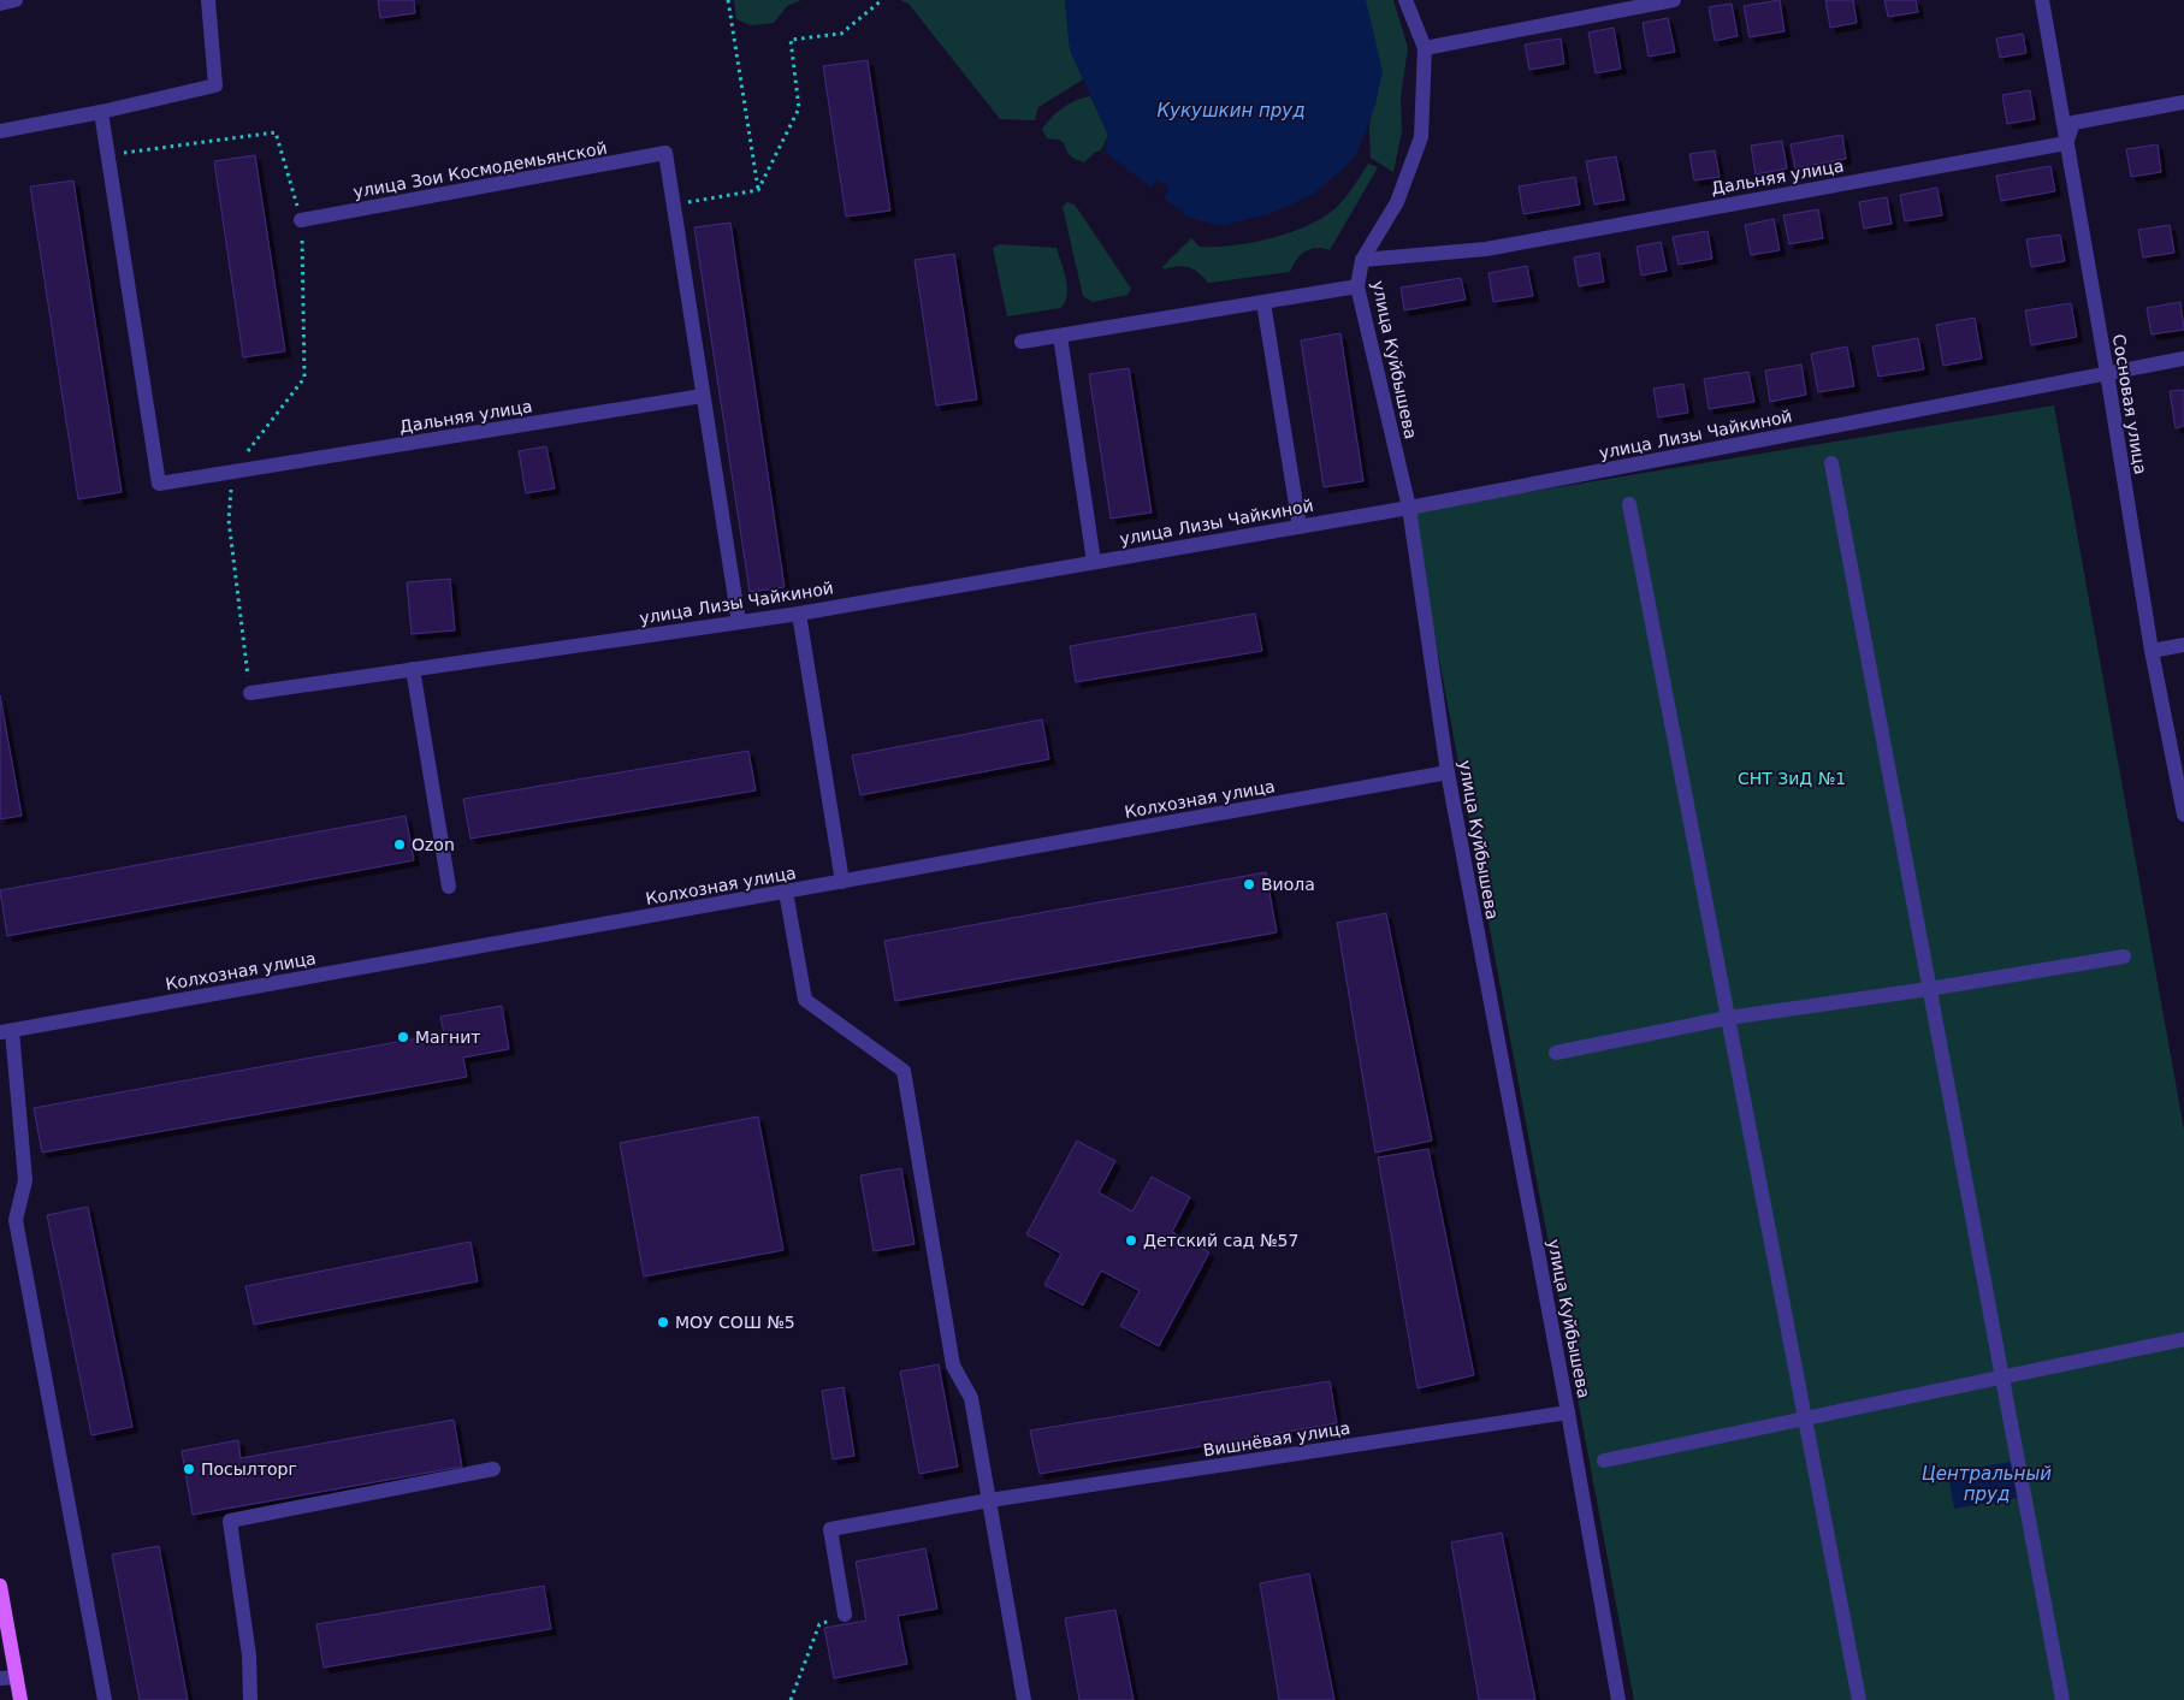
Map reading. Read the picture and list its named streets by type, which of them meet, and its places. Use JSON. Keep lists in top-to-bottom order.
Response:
{
  "streets": {
    "street": [
      "улица Зои Космодемьянской",
      "Дальняя улица",
      "улица Куйбышева",
      "Сосновая улица",
      "улица Лизы Чайкиной",
      "Колхозная улица",
      "Вишнёвая улица"
    ]
  },
  "crossings": [
    ["Дальняя улица", "улица Куйбышева"],
    ["Дальняя улица", "Сосновая улица"],
    ["улица Куйбышева", "улица Лизы Чайкиной"],
    ["улица Куйбышева", "Колхозная улица"],
    ["улица Куйбышева", "Вишнёвая улица"],
    ["Сосновая улица", "улица Лизы Чайкиной"]
  ],
  "water": ["Кукушкин пруд", "Центральный пруд"],
  "parks": ["СНТ ЗиД №1"],
  "places": [
    "Ozon",
    "Виола",
    "Магнит",
    "Детский сад №57",
    "МОУ СОШ №5",
    "Посылторг"
  ]
}
